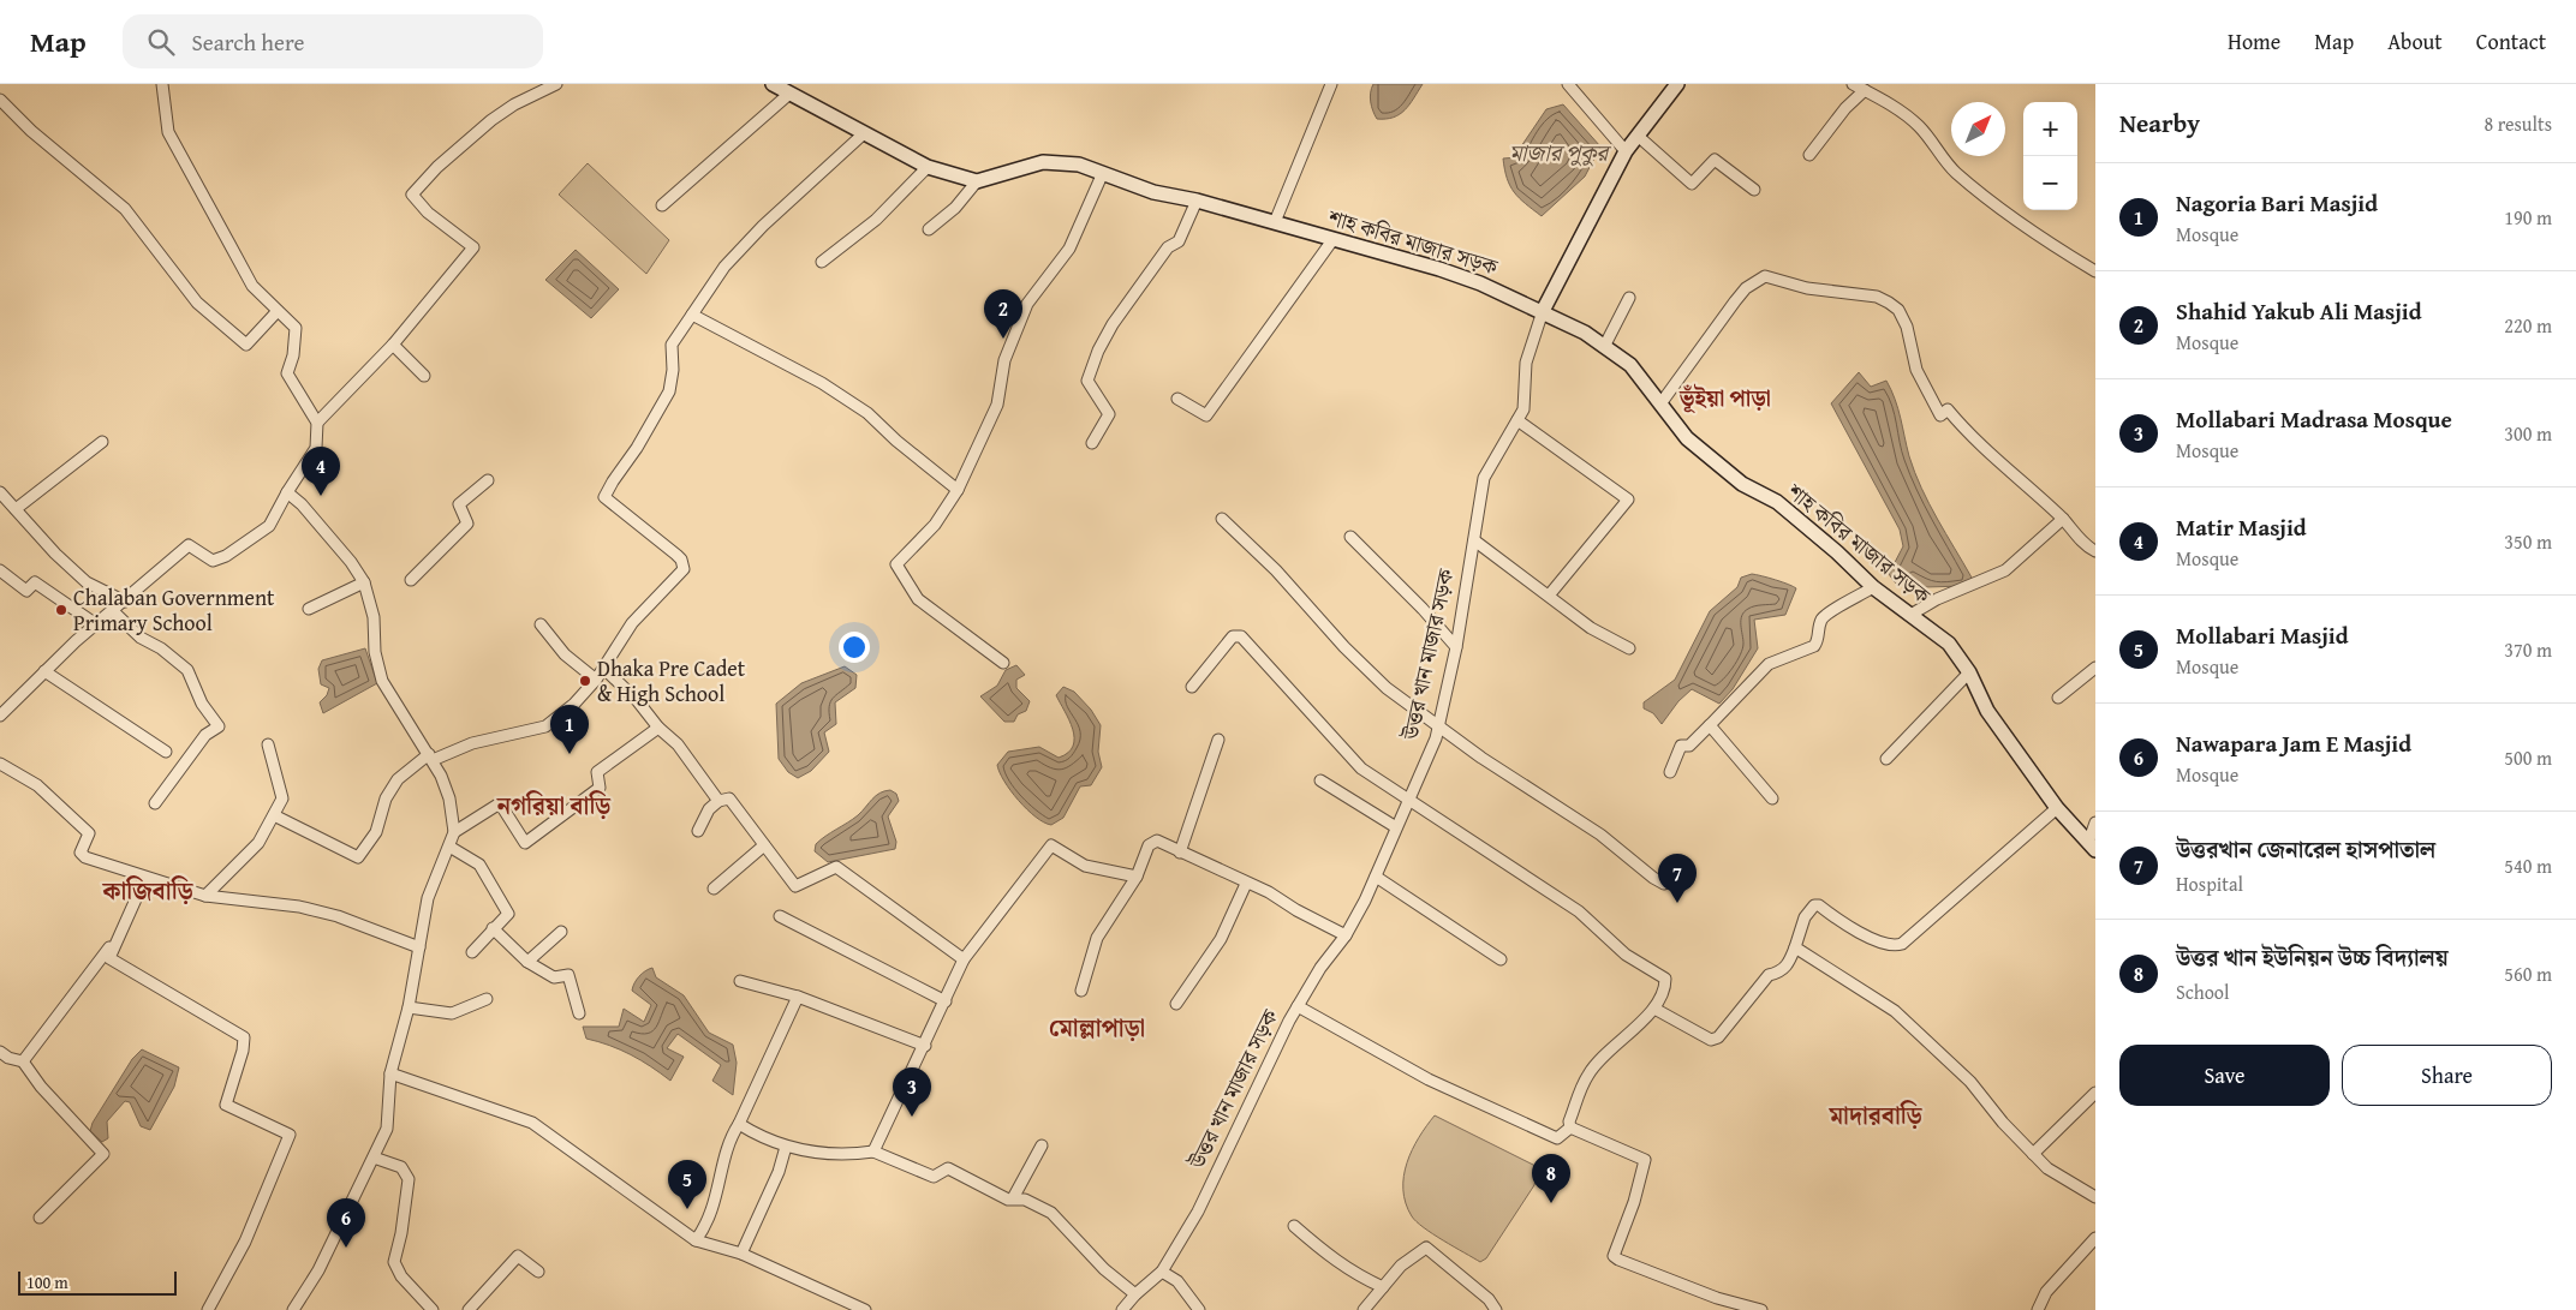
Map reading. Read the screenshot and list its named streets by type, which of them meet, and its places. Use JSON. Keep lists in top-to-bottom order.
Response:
{
  "streets": {
    "main road": ["শাহ কবির মাজার সড়ক", "উত্তর খান মাজার সড়ক"]
  },
  "crossings": [
    ["শাহ কবির মাজার সড়ক", "উত্তর খান মাজার সড়ক"]
  ],
  "districts": [
    "ভূঁইয়া পাড়া",
    "নগরিয়া বাড়ি",
    "কাজিবাড়ি",
    "মোল্লাপাড়া",
    "মাদারবাড়ি"
  ],
  "water": ["মাজার পুকুর"],
  "places": ["Chalaban Government Primary School", "Dhaka Pre Cadet & High School"],
  "scale_bar": "100 m",
  "north": "top right",
  "page": {
    "header": "Map",
    "search": "Search here",
    "nav": [
      "Home",
      "Map",
      "About",
      "Contact"
    ],
    "heading": ["Nearby", "8 results"],
    "map_buttons": ["+", "−"],
    "list": [
      {
        "mark": "1",
        "name": "Nagoria Bari Masjid",
        "note": "Mosque",
        "value": "190 m"
      },
      {
        "mark": "2",
        "name": "Shahid Yakub Ali Masjid",
        "note": "Mosque",
        "value": "220 m"
      },
      {
        "mark": "3",
        "name": "Mollabari Madrasa Mosque",
        "note": "Mosque",
        "value": "300 m"
      },
      {
        "mark": "4",
        "name": "Matir Masjid",
        "note": "Mosque",
        "value": "350 m"
      },
      {
        "mark": "5",
        "name": "Mollabari Masjid",
        "note": "Mosque",
        "value": "370 m"
      },
      {
        "mark": "6",
        "name": "Nawapara Jam E Masjid",
        "note": "Mosque",
        "value": "500 m"
      },
      {
        "mark": "7",
        "name": "উত্তরখান জেনারেল হাসপাতাল",
        "note": "Hospital",
        "value": "540 m"
      },
      {
        "mark": "8",
        "name": "উত্তর খান ইউনিয়ন উচ্চ বিদ্যালয়",
        "note": "School",
        "value": "560 m"
      }
    ],
    "pins": [
      "2",
      "4",
      "1",
      "7",
      "3",
      "8",
      "5",
      "6"
    ],
    "buttons": ["Save", "Share"],
    "scale": "100 m"
  }
}
